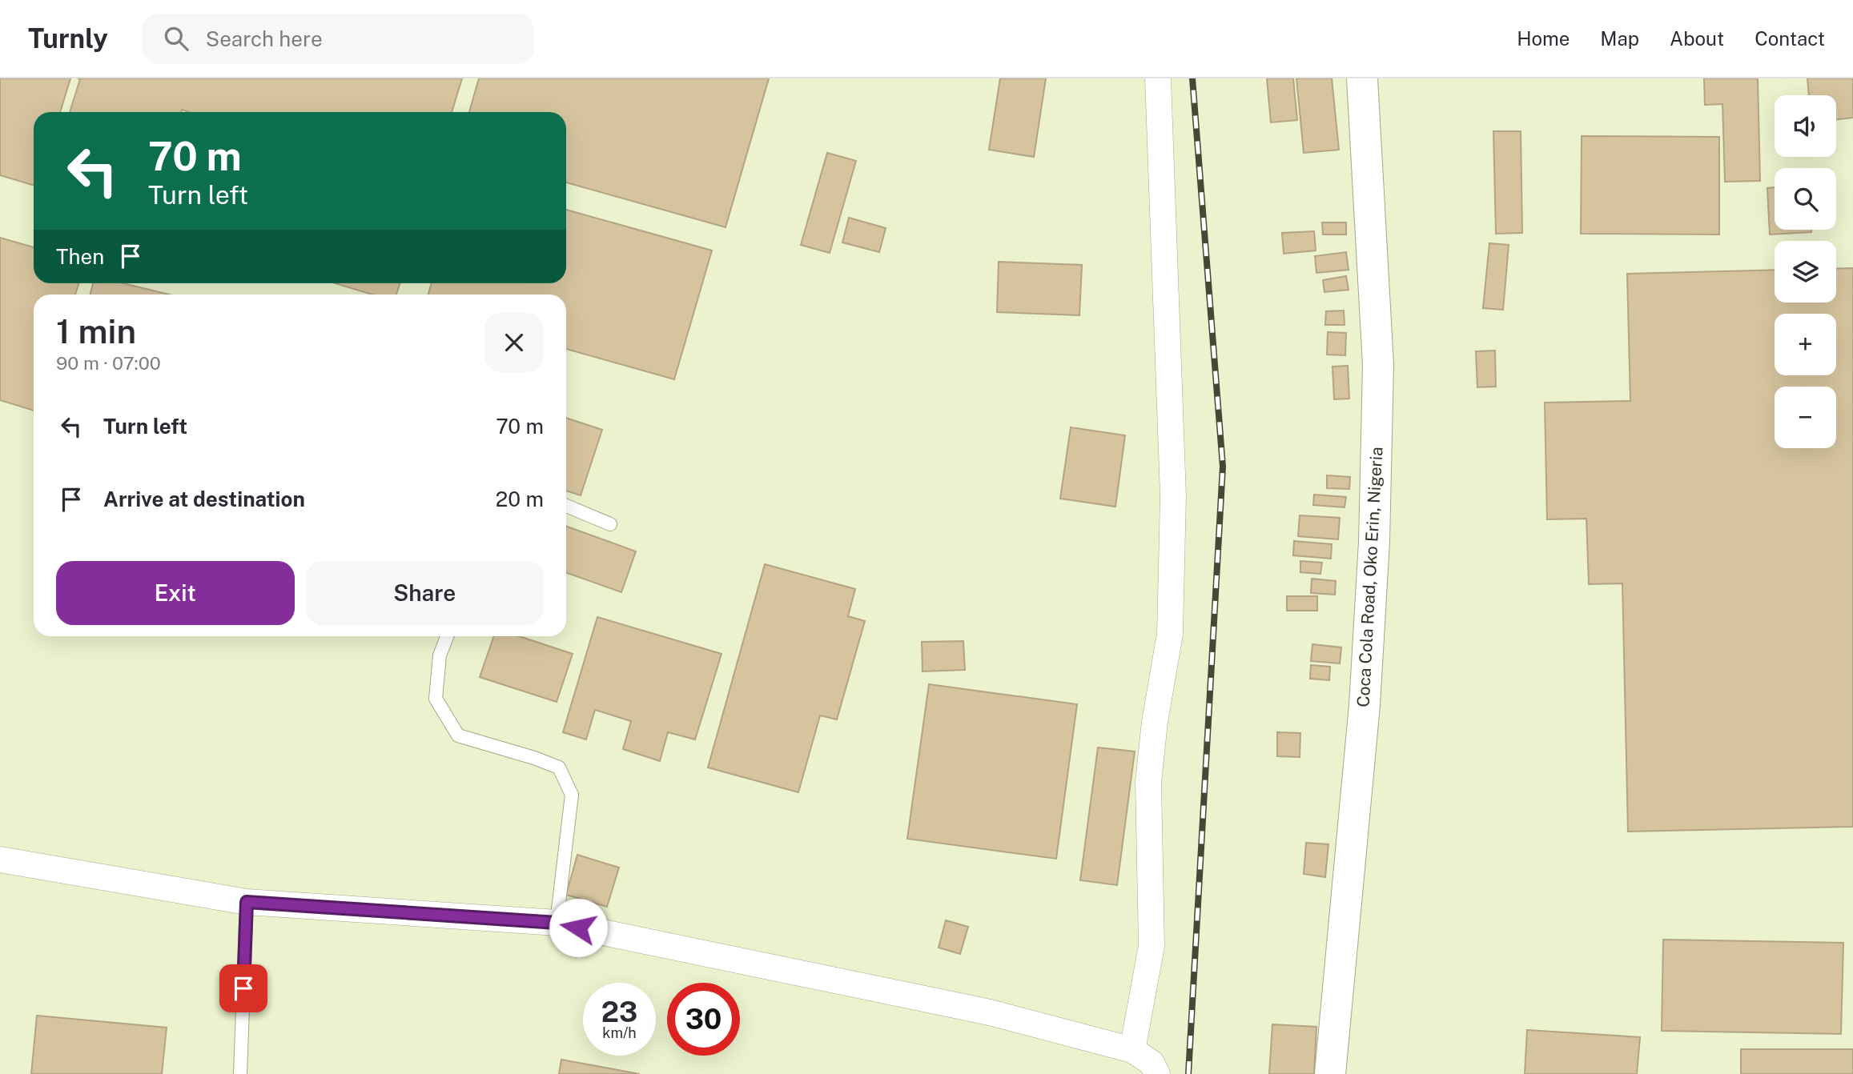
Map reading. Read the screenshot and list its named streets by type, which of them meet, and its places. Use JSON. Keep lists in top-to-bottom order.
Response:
{
  "streets": {
    "street": ["Coca Cola Road, Oko Erin, Nigeria"]
  },
  "page": {
    "header": "Turnly",
    "search": "Search here",
    "nav": [
      "Home",
      "Map",
      "About",
      "Contact"
    ],
    "map_buttons": ["+", "−"],
    "turn": ["70 m", "Turn left"],
    "then": "Then",
    "heading": ["1 min", "90 m · 07:00"],
    "list": [
      {
        "name": "Turn left",
        "value": "70 m"
      },
      {
        "name": "Arrive at destination",
        "value": "20 m"
      }
    ],
    "buttons": ["Exit", "Share"],
    "speed": "23 km/h",
    "limit": "30"
  }
}
